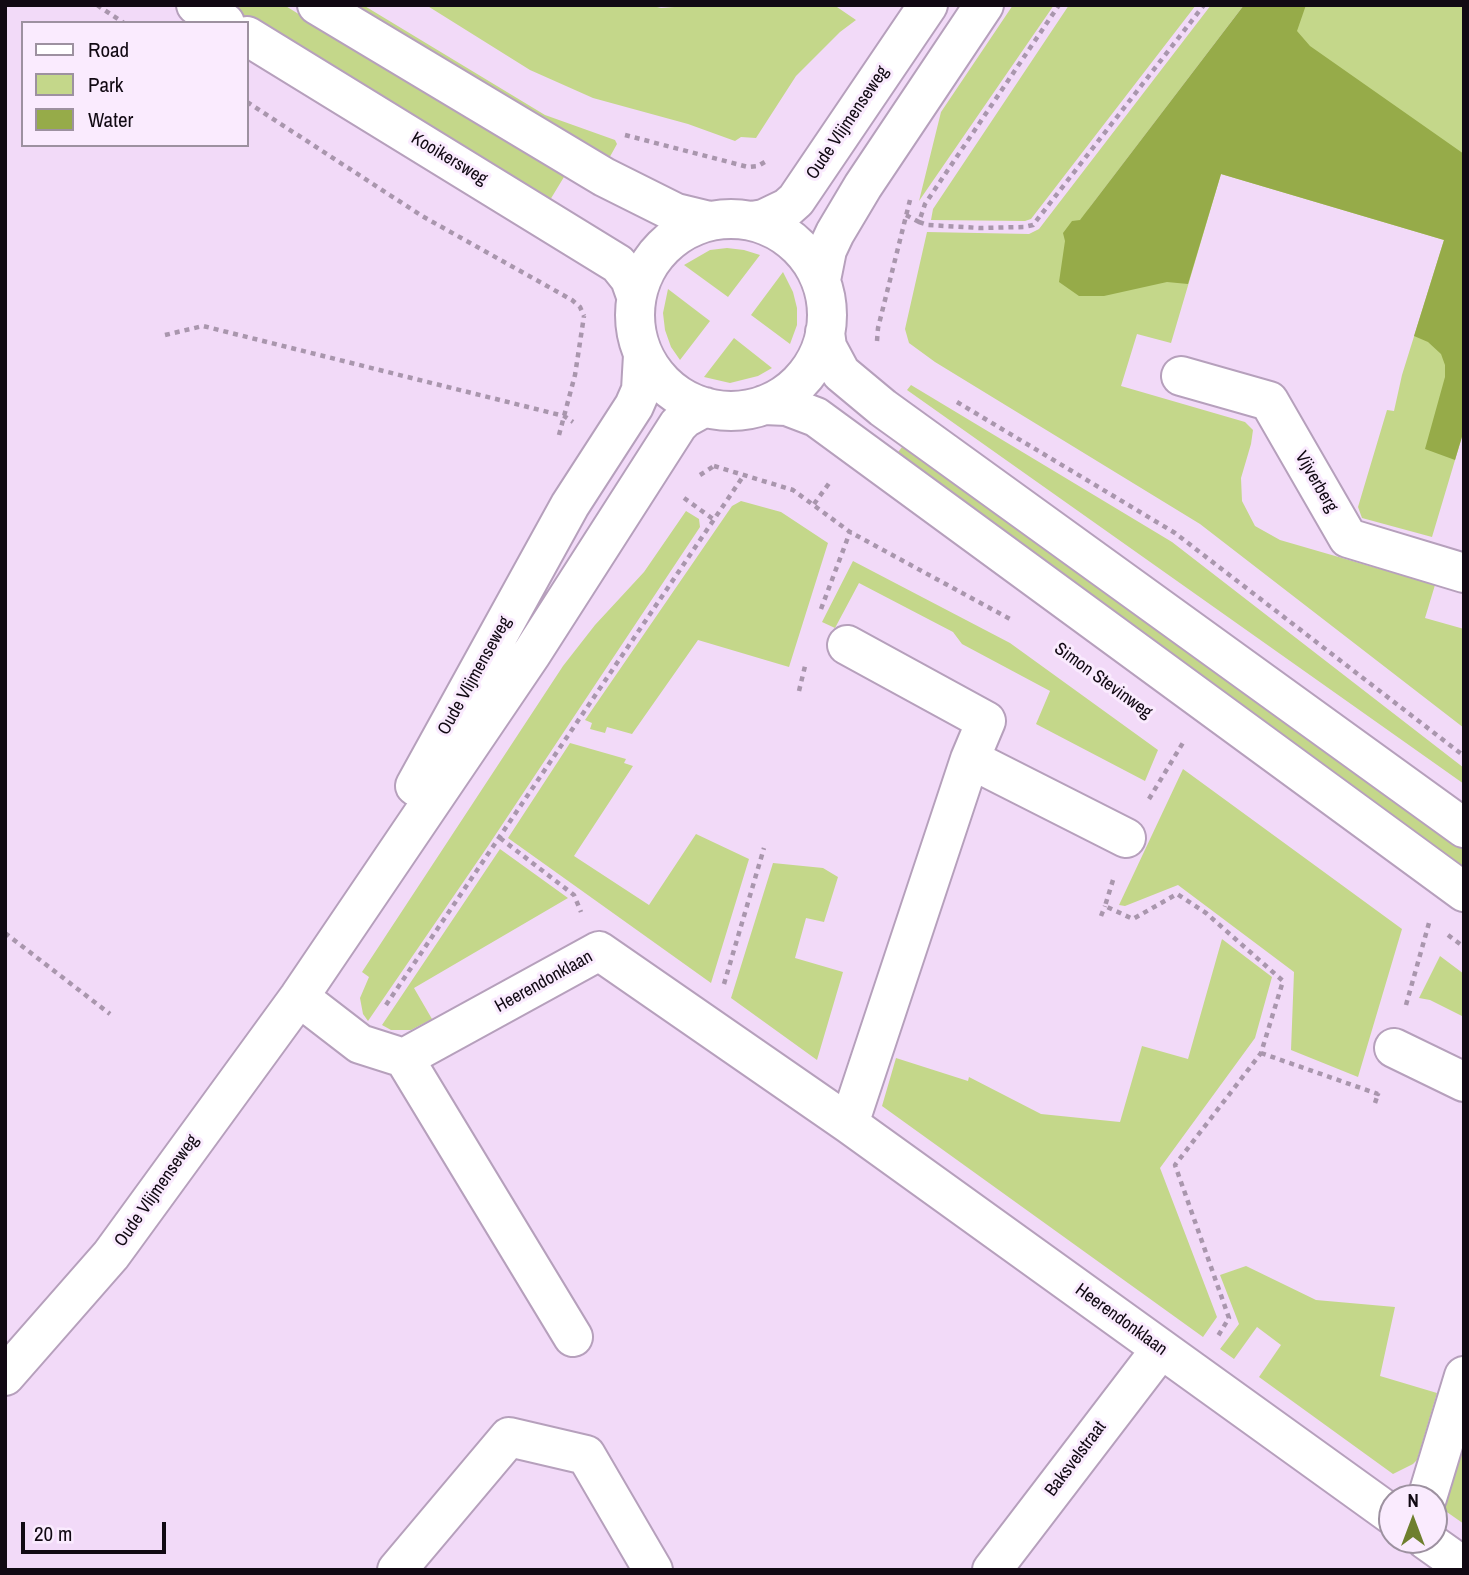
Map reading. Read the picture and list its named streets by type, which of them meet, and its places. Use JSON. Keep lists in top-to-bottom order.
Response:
{
  "streets": {
    "street": [
      "Oude Vlijmenseweg",
      "Kooikersweg",
      "Vijverberg",
      "Heerendonklaan",
      "Baksvelstraat"
    ]
  },
  "crossings": [
    ["Oude Vlijmenseweg", "Kooikersweg"],
    ["Heerendonklaan", "Baksvelstraat"]
  ],
  "legend": ["Road", "Park", "Water"],
  "scale_bar": "20 m",
  "north": "top"
}
